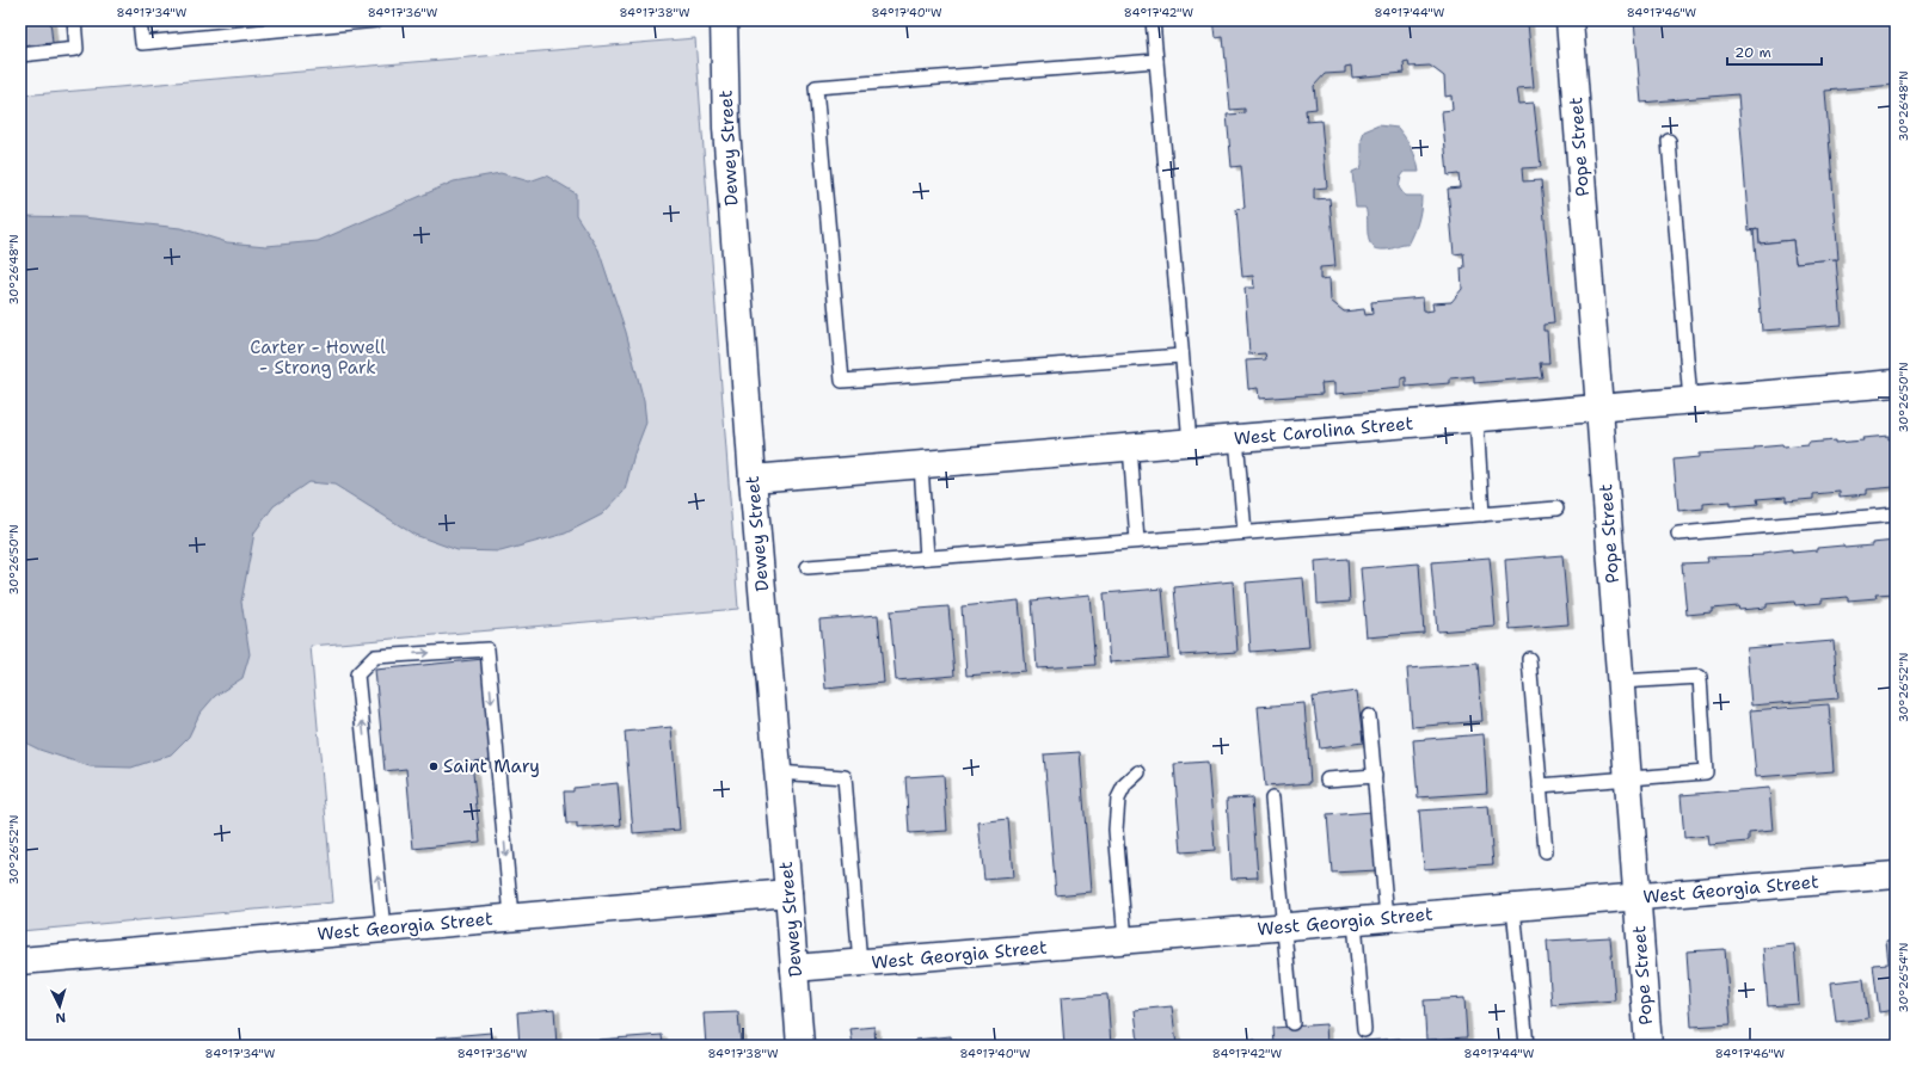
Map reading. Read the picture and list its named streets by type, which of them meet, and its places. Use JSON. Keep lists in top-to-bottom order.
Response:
{
  "streets": {
    "street": [
      "Pope Street",
      "Dewey Street",
      "West Carolina Street",
      "West Georgia Street"
    ]
  },
  "crossings": [
    ["Pope Street", "West Carolina Street"],
    ["Pope Street", "West Georgia Street"],
    ["Dewey Street", "West Carolina Street"],
    ["Dewey Street", "West Georgia Street"]
  ],
  "parks": ["Carter - Howell - Strong Park"],
  "places": ["Saint Mary"],
  "scale_bar": "20 m",
  "north": "bottom",
  "coordinates": [
    "84°17'34\"W",
    "84°17'36\"W",
    "84°17'38\"W",
    "84°17'40\"W",
    "84°17'42\"W",
    "84°17'44\"W",
    "84°17'46\"W",
    "30°26'48\"N",
    "30°26'50\"N",
    "30°26'52\"N",
    "30°26'54\"N"
  ]
}
